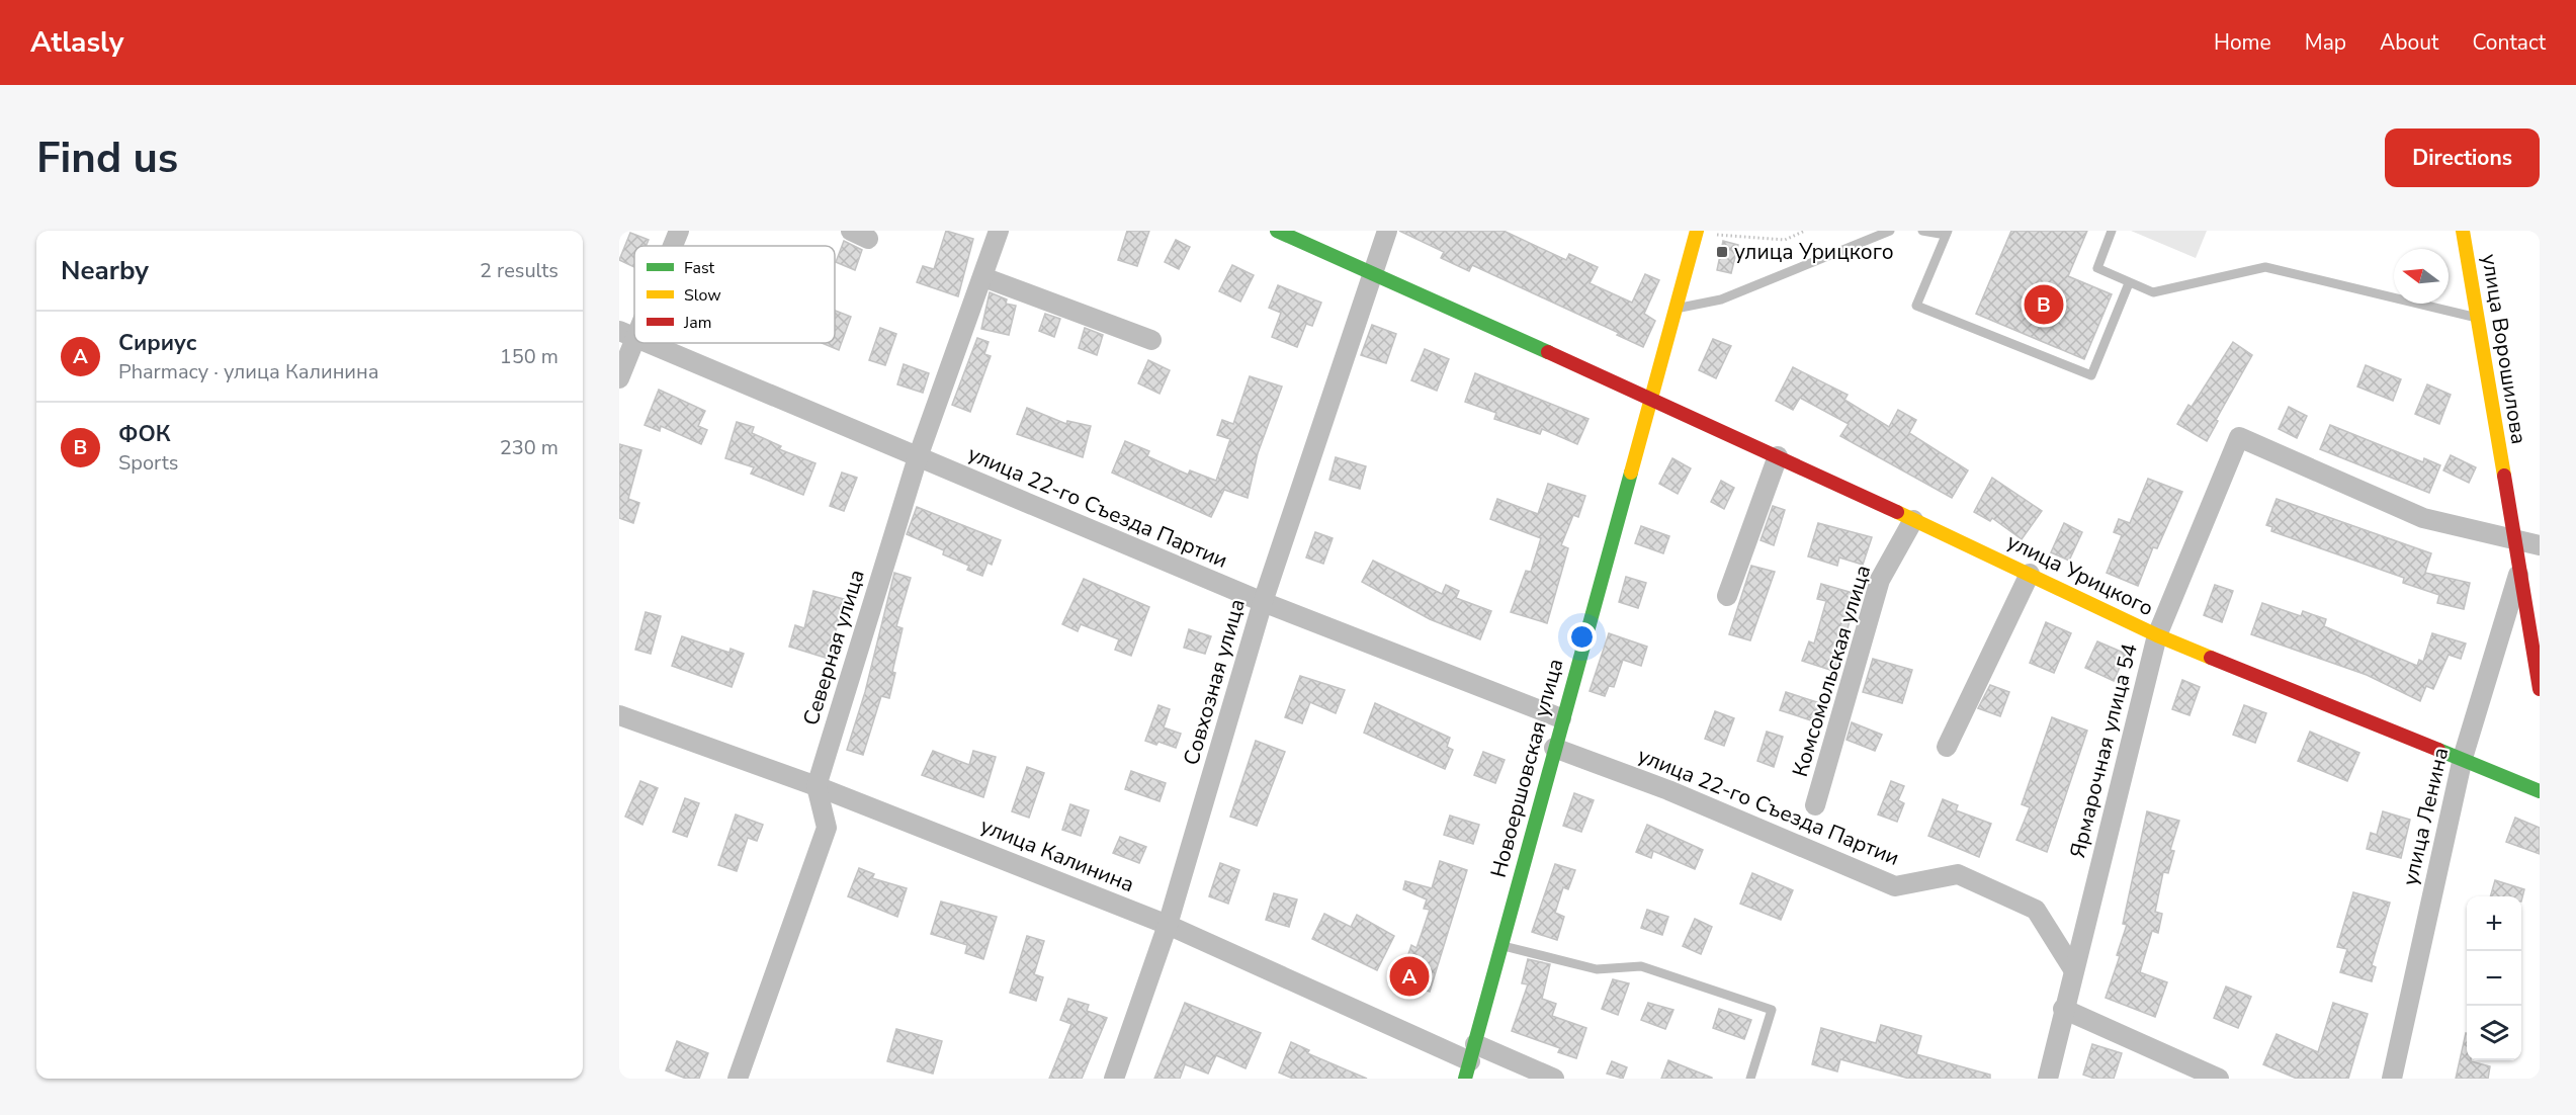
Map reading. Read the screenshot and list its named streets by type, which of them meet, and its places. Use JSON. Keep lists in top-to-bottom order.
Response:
{
  "streets": {
    "street": [
      "улица Ворошилова",
      "улица 22-го Съезда Партии",
      "улица Урицкого",
      "Северная улица",
      "Комсомольская улица",
      "Совхозная улица",
      "Ярмарочная улица 54",
      "Новоершовская улица",
      "улица Ленина",
      "улица Калинина"
    ]
  },
  "crossings": [
    ["улица Ворошилова", "Ярмарочная улица 54"],
    ["улица Ворошилова", "улица Ленина"],
    ["улица 22-го Съезда Партии", "Северная улица"],
    ["улица 22-го Съезда Партии", "Совхозная улица"],
    ["улица 22-го Съезда Партии", "Ярмарочная улица 54"],
    ["улица 22-го Съезда Партии", "Новоершовская улица"],
    ["улица Урицкого", "Комсомольская улица"],
    ["улица Урицкого", "Совхозная улица"],
    ["улица Урицкого", "Ярмарочная улица 54"],
    ["улица Урицкого", "Новоершовская улица"],
    ["улица Урицкого", "улица Ленина"],
    ["Северная улица", "улица Калинина"],
    ["Совхозная улица", "улица Калинина"],
    ["Новоершовская улица", "улица Калинина"]
  ],
  "places": {
    "transit": ["улица Урицкого"]
  },
  "legend": ["Fast", "Slow", "Jam"],
  "north": "left",
  "page": {
    "header": "Atlasly",
    "nav": [
      "Home",
      "Map",
      "About",
      "Contact"
    ],
    "buttons": "Directions",
    "title": "Find us",
    "heading": ["Nearby", "2 results"],
    "pins": ["B", "A"],
    "list": [
      {
        "mark": "A",
        "name": "Сириус",
        "note": "Pharmacy · улица Калинина",
        "value": "150 m"
      },
      {
        "mark": "B",
        "name": "ФОК",
        "note": "Sports",
        "value": "230 m"
      }
    ],
    "map_buttons": ["+", "−"]
  }
}
